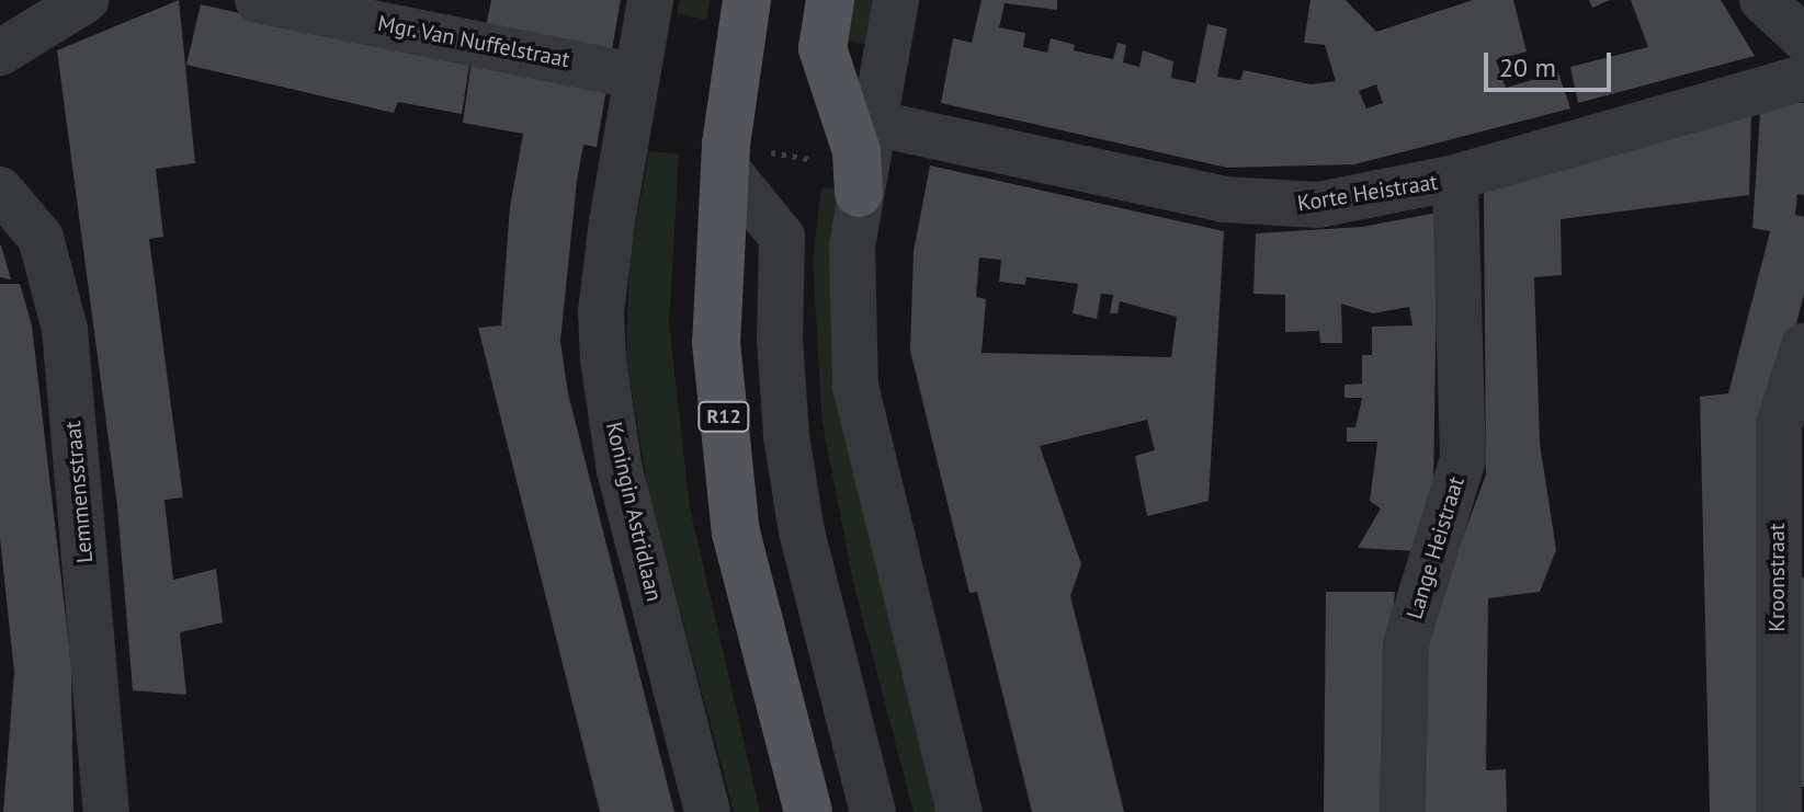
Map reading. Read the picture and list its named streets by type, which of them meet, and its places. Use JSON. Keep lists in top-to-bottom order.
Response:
{
  "streets": {
    "main road": ["R12"],
    "street": [
      "Mgr. Van Nuffelstraat",
      "Korte Heistraat",
      "Lemmensstraat",
      "Koningin Astridlaan",
      "Lange Heistraat",
      "Kroonstraat"
    ]
  },
  "crossings": [
    ["Mgr. Van Nuffelstraat", "Koningin Astridlaan"],
    ["Korte Heistraat", "Lange Heistraat"]
  ],
  "scale_bar": "20 m"
}
